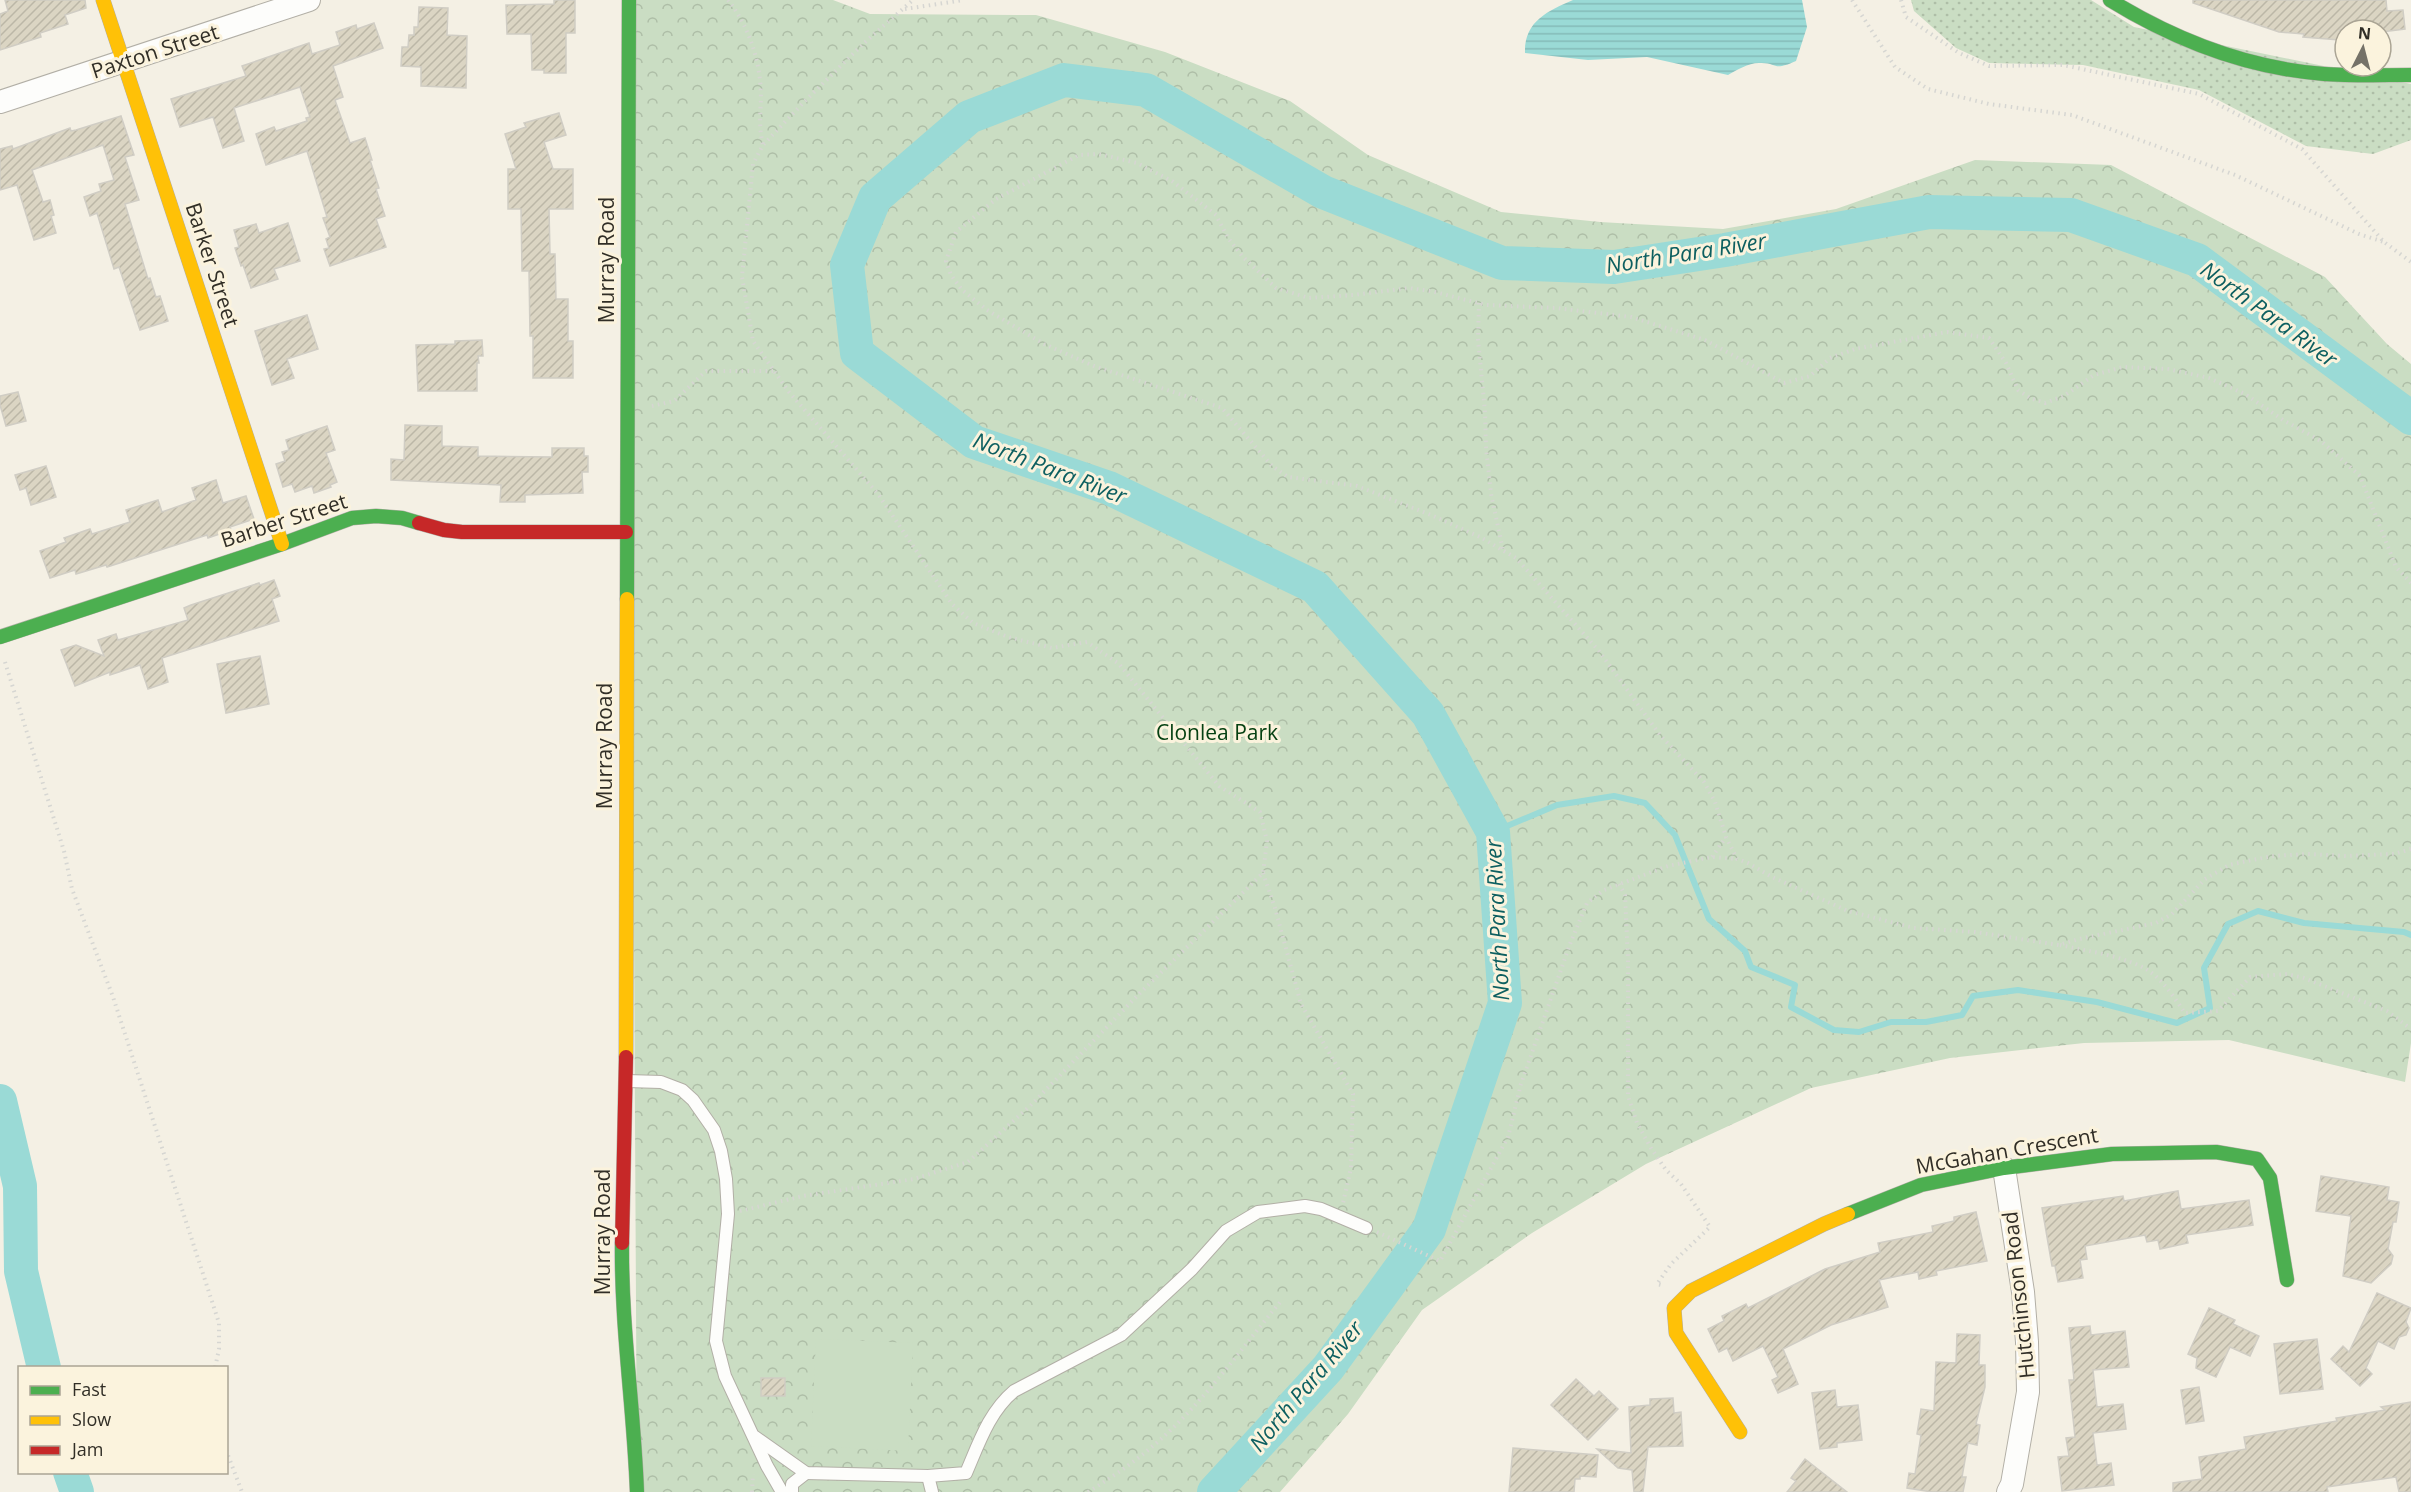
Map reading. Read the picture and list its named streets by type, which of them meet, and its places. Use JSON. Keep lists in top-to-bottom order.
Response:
{
  "streets": {
    "street": [
      "Paxton Street",
      "Murray Road",
      "Barker Street",
      "Barber Street",
      "McGahan Crescent",
      "Hutchinson Road"
    ]
  },
  "crossings": [
    ["Paxton Street", "Barker Street"],
    ["Murray Road", "Barber Street"],
    ["Barker Street", "Barber Street"],
    ["McGahan Crescent", "Hutchinson Road"]
  ],
  "water": ["North Para River"],
  "parks": ["Clonlea Park"],
  "legend": ["Fast", "Slow", "Jam"],
  "north": "top"
}
